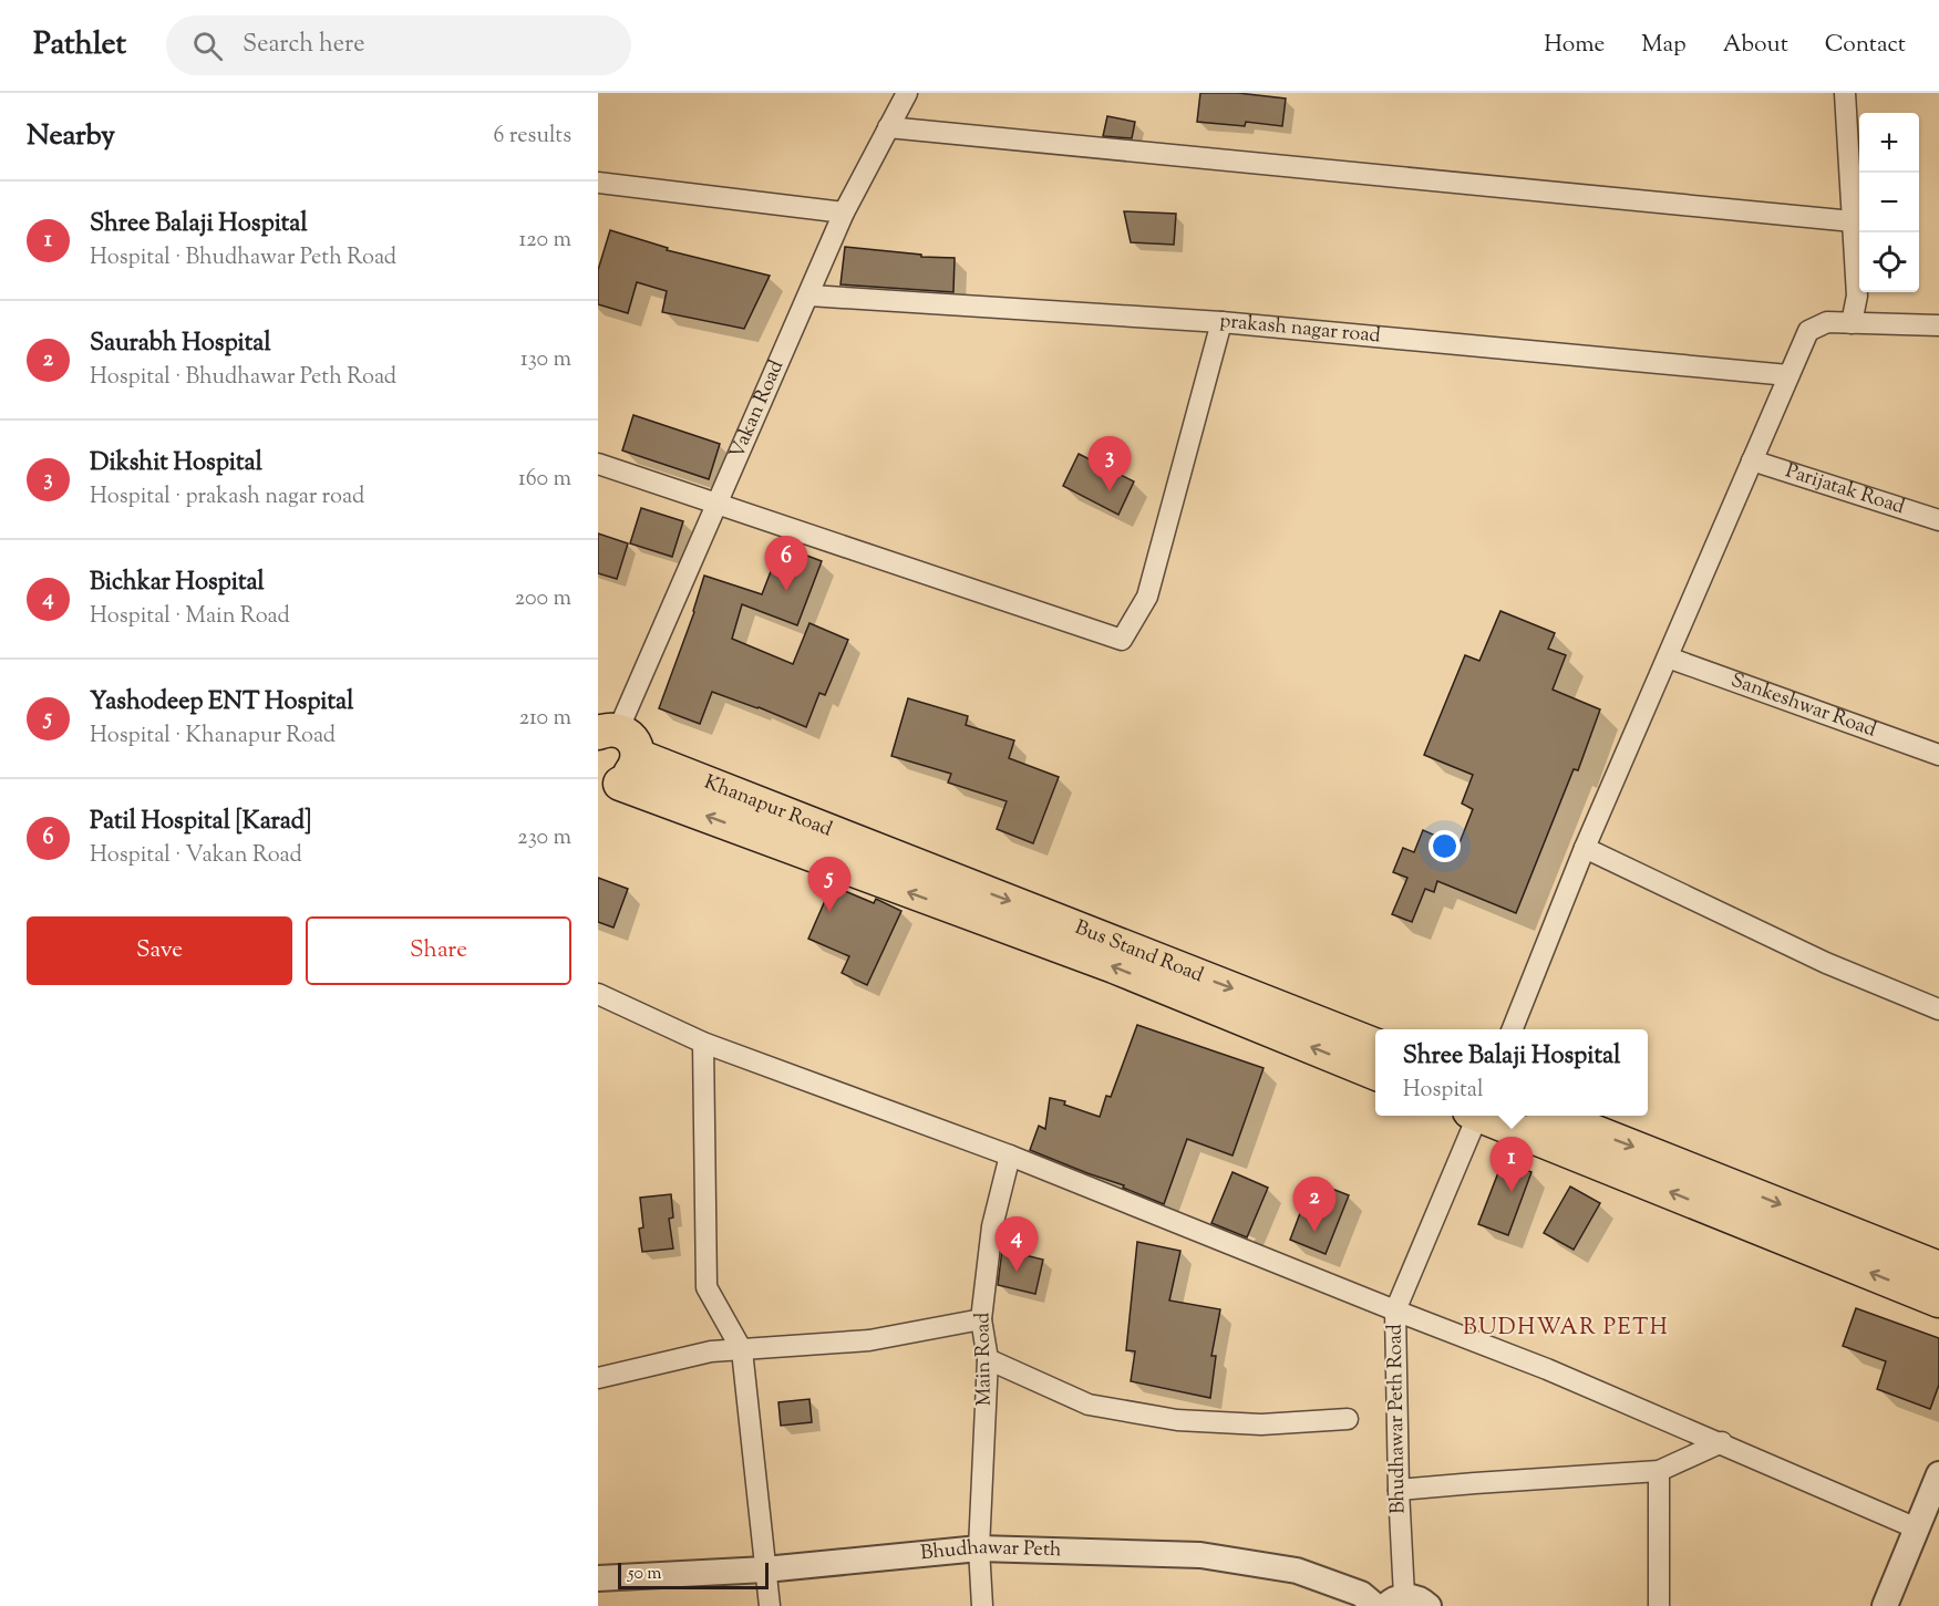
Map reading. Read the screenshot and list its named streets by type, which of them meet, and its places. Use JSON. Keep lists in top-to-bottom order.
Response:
{
  "streets": {
    "highway": ["Khanapur Road", "Bus Stand Road"],
    "street": [
      "prakash nagar road",
      "Vakan Road",
      "Parijatak Road",
      "Sankeshwar Road",
      "Main Road",
      "Bhudhawar Peth Road",
      "Bhudhawar Peth"
    ]
  },
  "crossings": [
    ["prakash nagar road", "Vakan Road"],
    ["Khanapur Road", "Bus Stand Road"],
    ["Main Road", "Bhudhawar Peth"]
  ],
  "districts": ["BUDHWAR PETH"],
  "scale_bar": "50 m",
  "page": {
    "header": "Pathlet",
    "search": "Search here",
    "nav": [
      "Home",
      "Map",
      "About",
      "Contact"
    ],
    "heading": ["Nearby", "6 results"],
    "map_buttons": ["+", "−"],
    "list": [
      {
        "mark": "1",
        "name": "Shree Balaji Hospital",
        "note": "Hospital · Bhudhawar Peth Road",
        "value": "120 m"
      },
      {
        "mark": "2",
        "name": "Saurabh Hospital",
        "note": "Hospital · Bhudhawar Peth Road",
        "value": "130 m"
      },
      {
        "mark": "3",
        "name": "Dikshit Hospital",
        "note": "Hospital · prakash nagar road",
        "value": "160 m"
      },
      {
        "mark": "4",
        "name": "Bichkar Hospital",
        "note": "Hospital · Main Road",
        "value": "200 m"
      },
      {
        "mark": "5",
        "name": "Yashodeep ENT Hospital",
        "note": "Hospital · Khanapur Road",
        "value": "210 m"
      },
      {
        "mark": "6",
        "name": "Patil Hospital [Karad]",
        "note": "Hospital · Vakan Road",
        "value": "230 m"
      }
    ],
    "pins": [
      "3",
      "6",
      "5",
      "1",
      "2",
      "4"
    ],
    "buttons": ["Save", "Share"],
    "popup": ["Shree Balaji Hospital", "Hospital"],
    "scale": "50 m"
  }
}
